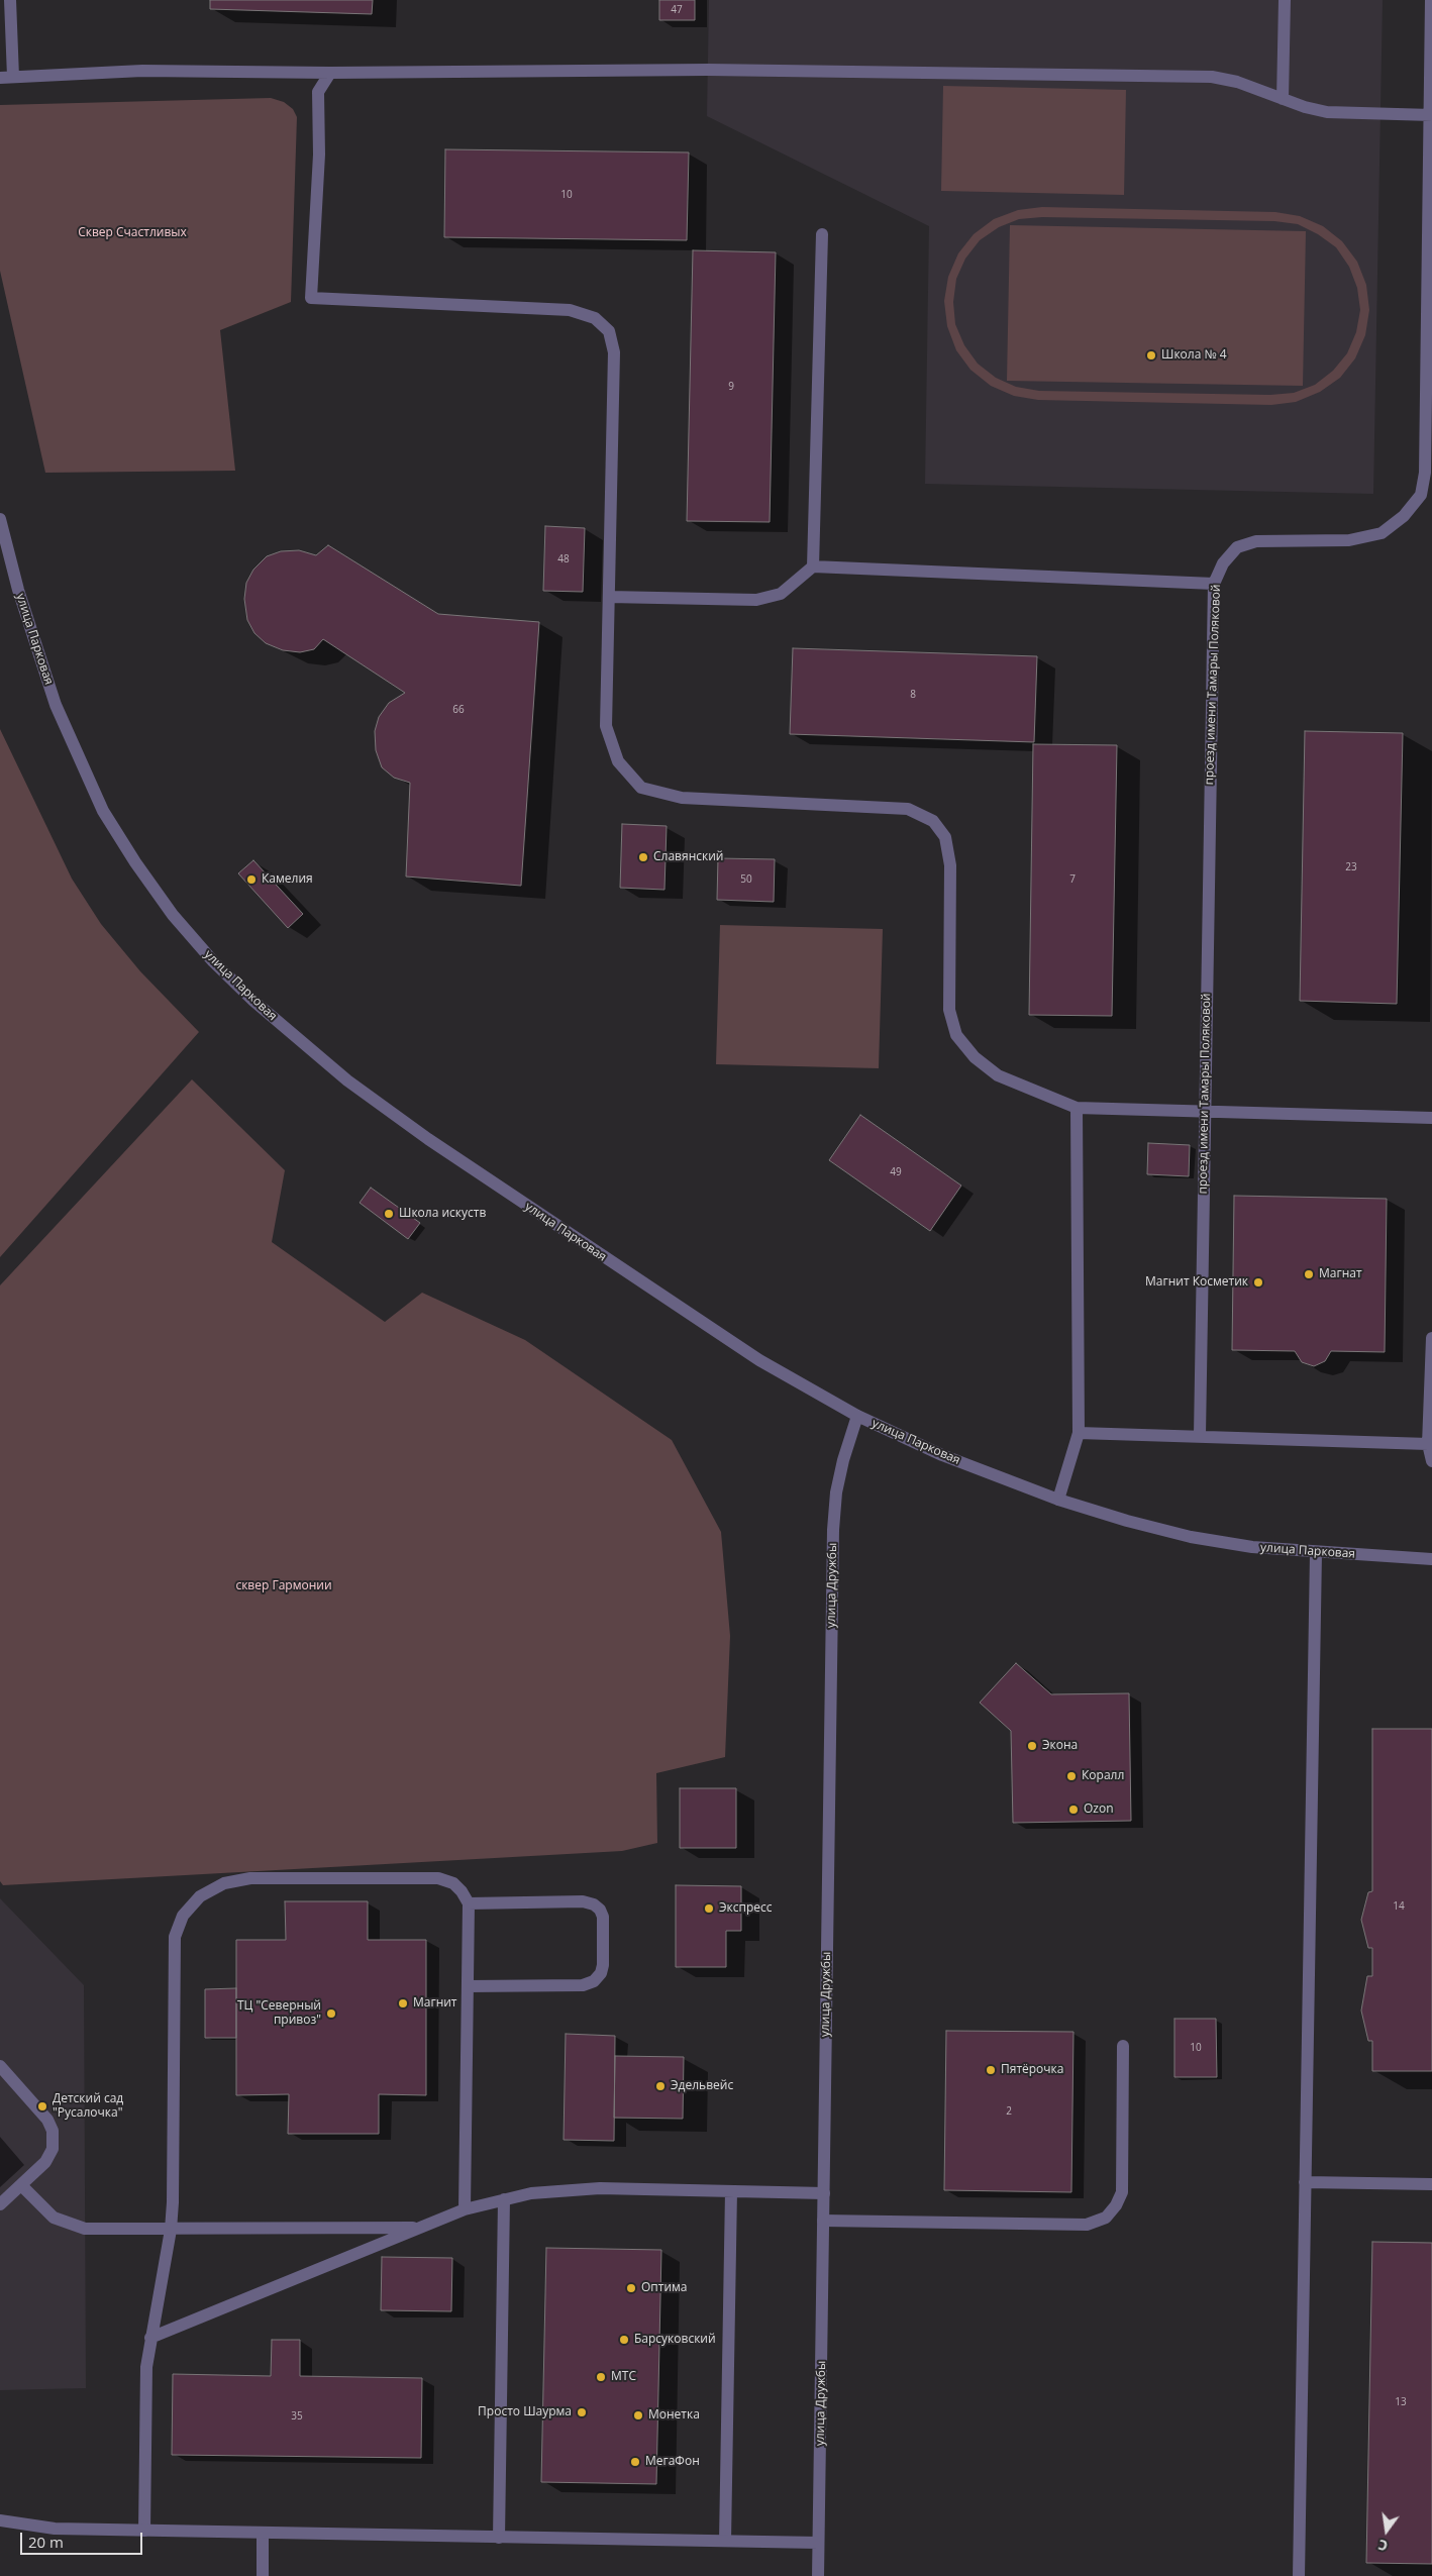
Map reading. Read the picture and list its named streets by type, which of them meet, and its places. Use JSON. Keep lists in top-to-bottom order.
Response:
{
  "streets": {
    "street": ["улица Парковая", "проезд имени Тамары Поляковой", "улица Дружбы"]
  },
  "crossings": [
    ["улица Парковая", "улица Дружбы"]
  ],
  "parks": ["Сквер Счастливых", "сквер Гармонии"],
  "places": [
    "Школа № 4",
    "Славянский",
    "Камелия",
    "Школа искуств",
    "Магнат",
    "Магнит Косметик",
    "Экона",
    "Коралл",
    "Ozon",
    "Экспресс",
    "Магнит",
    "ТЦ \"Северный привоз\"",
    "Пятёрочка",
    "Эдельвейс",
    "Детский сад \"Русалочка\"",
    "Оптима",
    "Барсуковский",
    "МТС",
    "Просто Шаурма",
    "Монетка",
    "МегаФон"
  ],
  "house_numbers": [
    "47",
    "10",
    "9",
    "48",
    "8",
    "66",
    "23",
    "50",
    "7",
    "49",
    "14",
    "10",
    "2",
    "13",
    "35"
  ],
  "scale_bar": "20 m",
  "north": "bottom"
}
